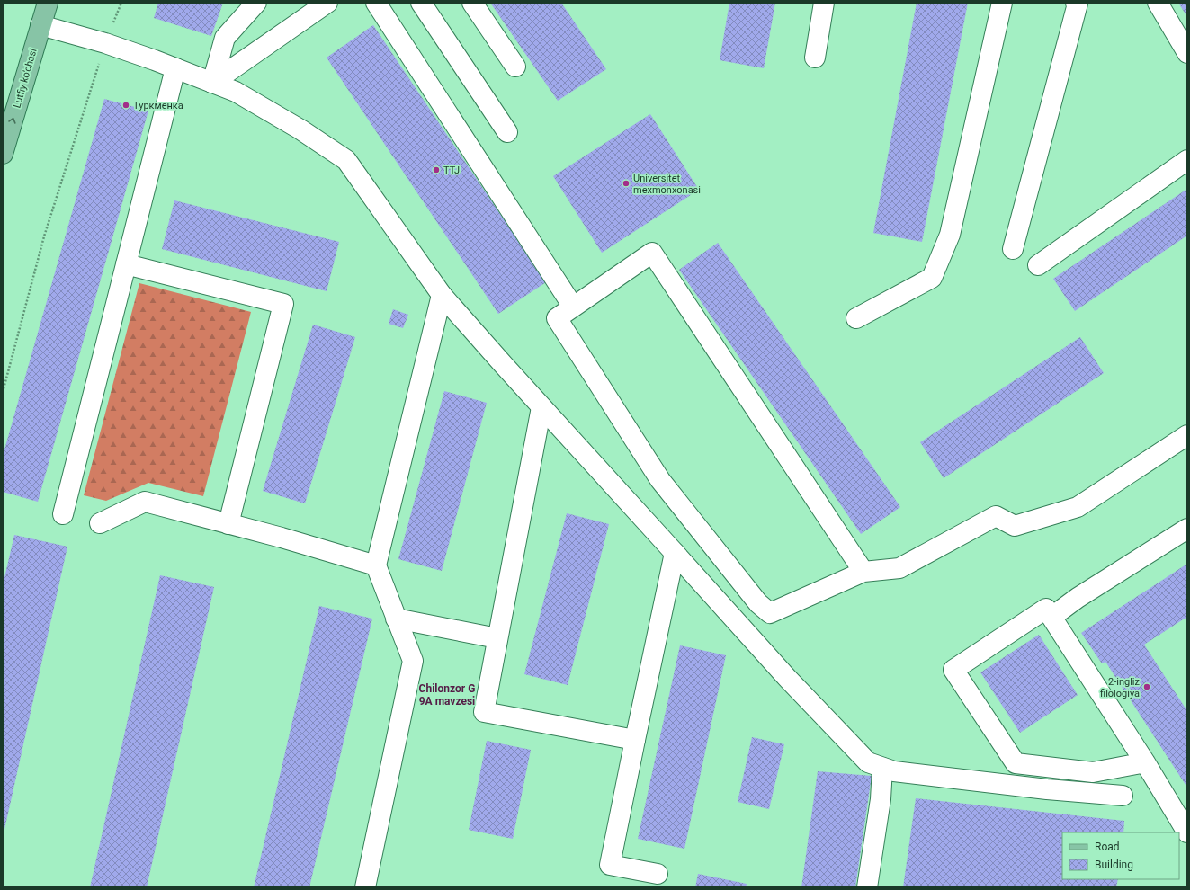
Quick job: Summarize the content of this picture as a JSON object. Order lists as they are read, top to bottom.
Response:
{
  "streets": {
    "main road": ["Lutfiy ko'chasi"]
  },
  "one_way": ["Lutfiy ko'chasi"],
  "districts": ["Chilonzor G 9A mavzesi"],
  "places": [
    "Туркменка",
    "TTJ",
    "Universitet mexmonxonasi",
    "2-ingliz filologiya"
  ],
  "legend": ["Road", "Building"]
}
